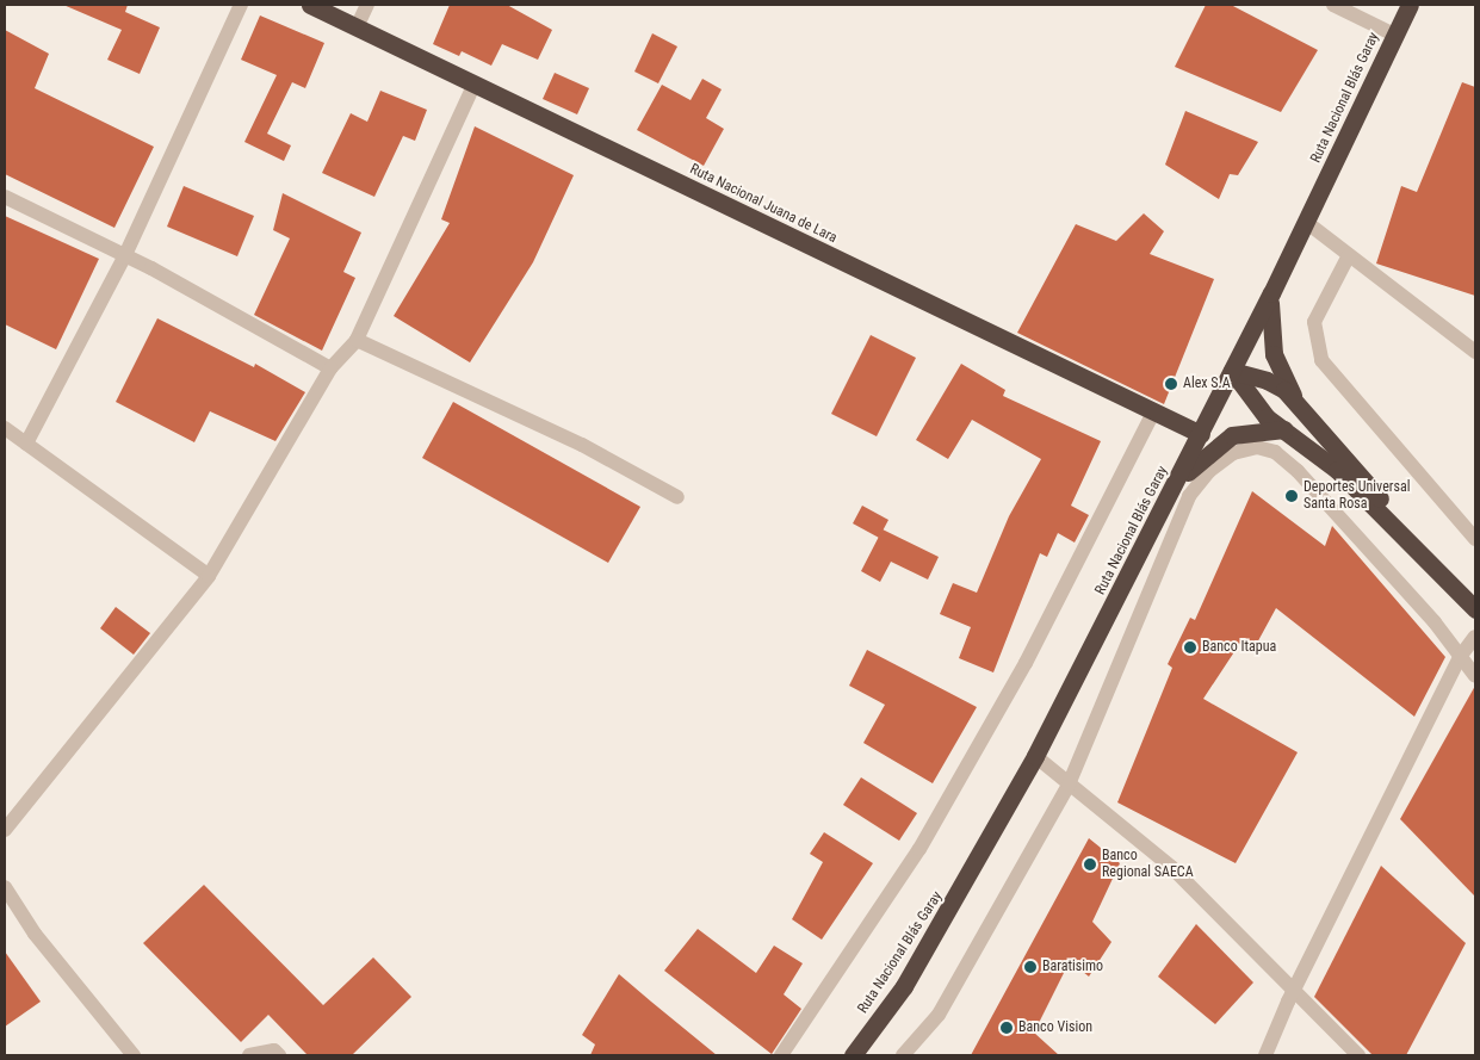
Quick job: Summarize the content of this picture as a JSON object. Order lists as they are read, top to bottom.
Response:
{
  "streets": {
    "highway": ["Ruta Nacional Blás Garay", "Ruta Nacional Juana de Lara"]
  },
  "crossings": [
    ["Ruta Nacional Blás Garay", "Ruta Nacional Juana de Lara"]
  ],
  "places": [
    "Alex S.A",
    "Deportes Universal Santa Rosa",
    "Banco Itapua",
    "Banco Regional SAECA",
    "Baratisimo",
    "Banco Vision"
  ]
}
